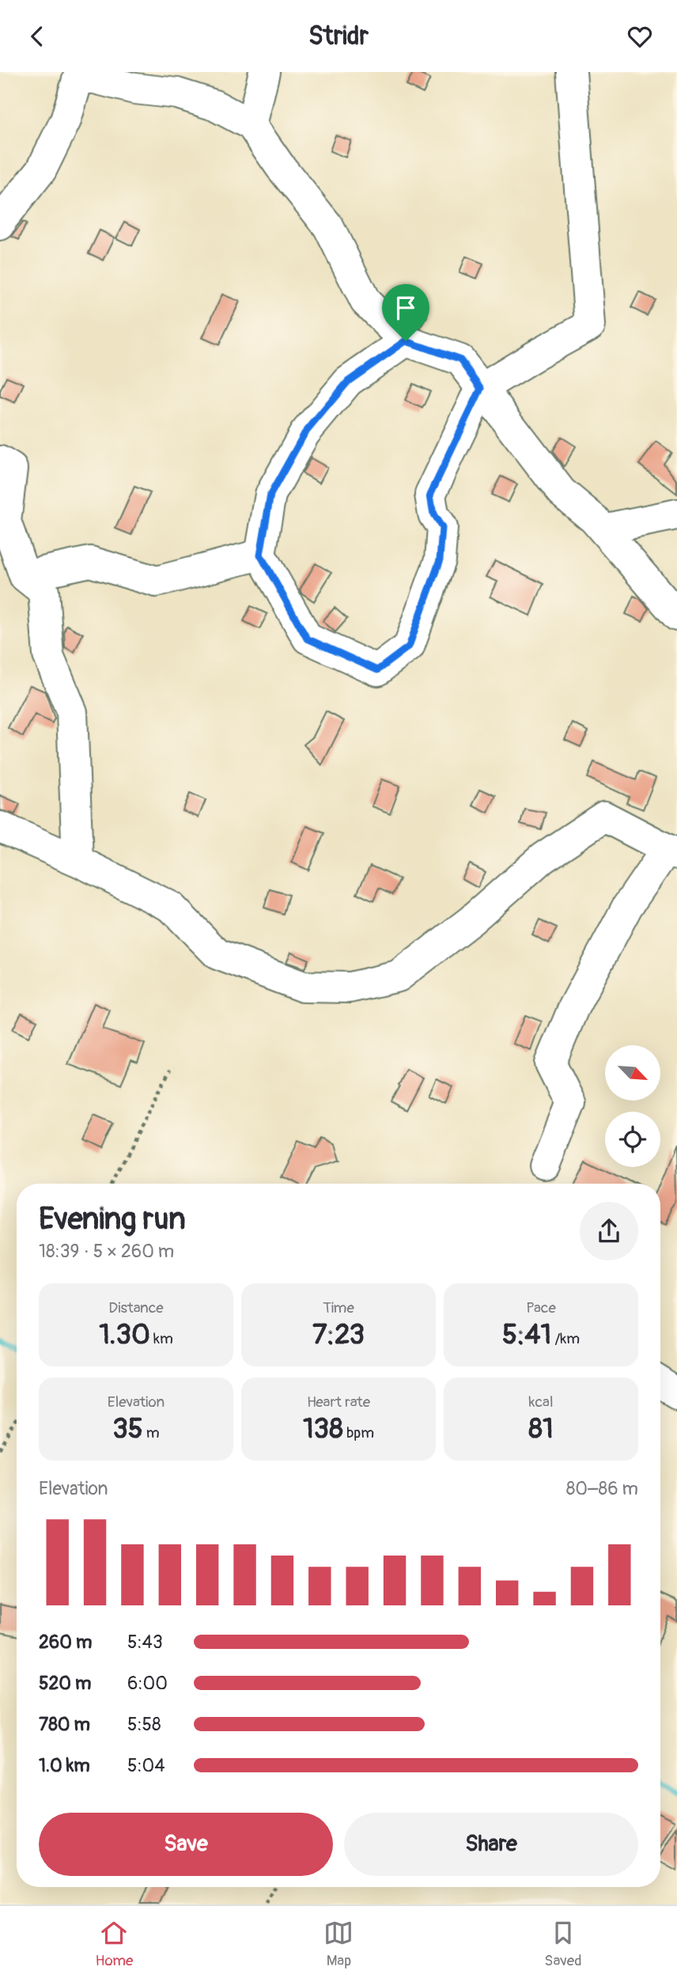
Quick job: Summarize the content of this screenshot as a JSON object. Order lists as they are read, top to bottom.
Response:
{
  "north": "bottom right",
  "page": {
    "header": "Stridr",
    "heading": ["Evening run", "18:39 · 5 × 260 m"],
    "stats": [
      ["Distance", "1.30 km"],
      ["Time", "7:23"],
      ["Pace", "5:41 /km"],
      ["Elevation", "35 m"],
      ["Heart rate", "138 bpm"],
      ["kcal", "81"]
    ],
    "chart": ["Elevation", "80–86 m"],
    "list": [
      {
        "name": "260 m",
        "note": "5:43"
      },
      {
        "name": "520 m",
        "note": "6:00"
      },
      {
        "name": "780 m",
        "note": "5:58"
      },
      {
        "name": "1.0 km",
        "note": "5:04"
      }
    ],
    "buttons": ["Save", "Share"],
    "tabs": ["Home", "Map", "Saved"]
  }
}
